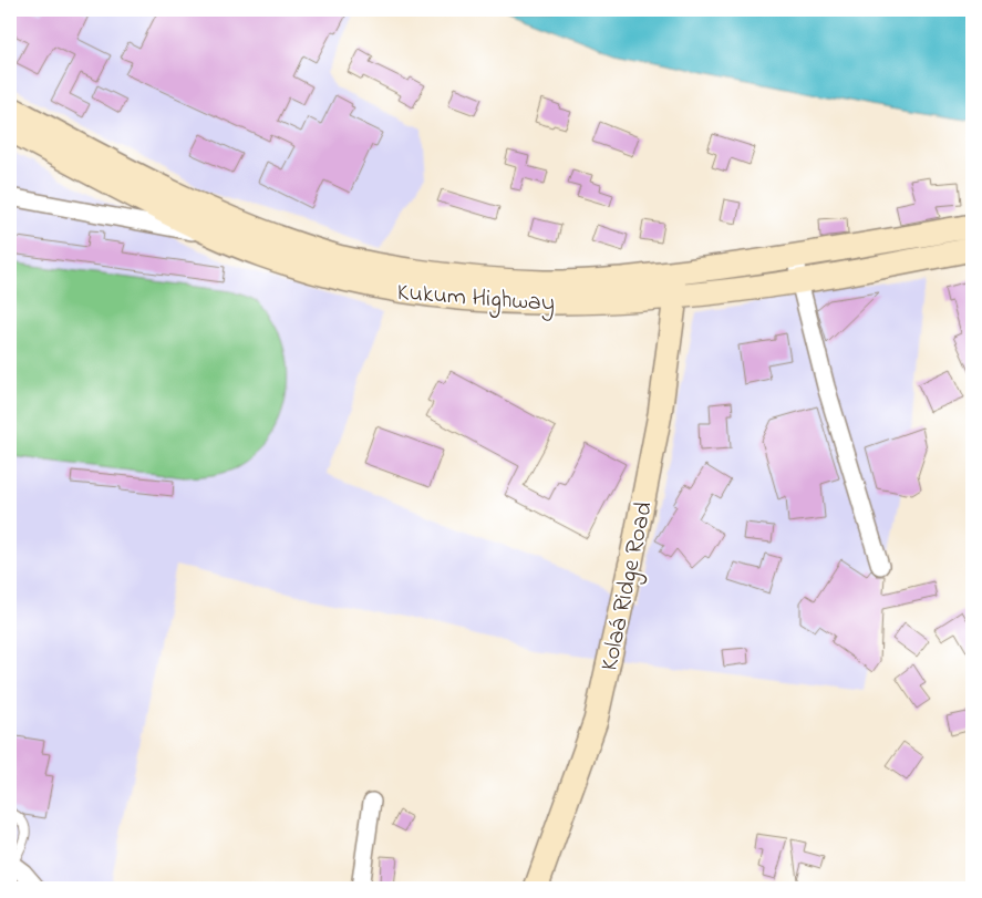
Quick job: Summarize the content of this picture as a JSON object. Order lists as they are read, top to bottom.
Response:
{
  "streets": {
    "main road": ["Kukum Highway", "Kolaá Ridge Road"]
  },
  "crossings": [
    ["Kukum Highway", "Kolaá Ridge Road"]
  ]
}
